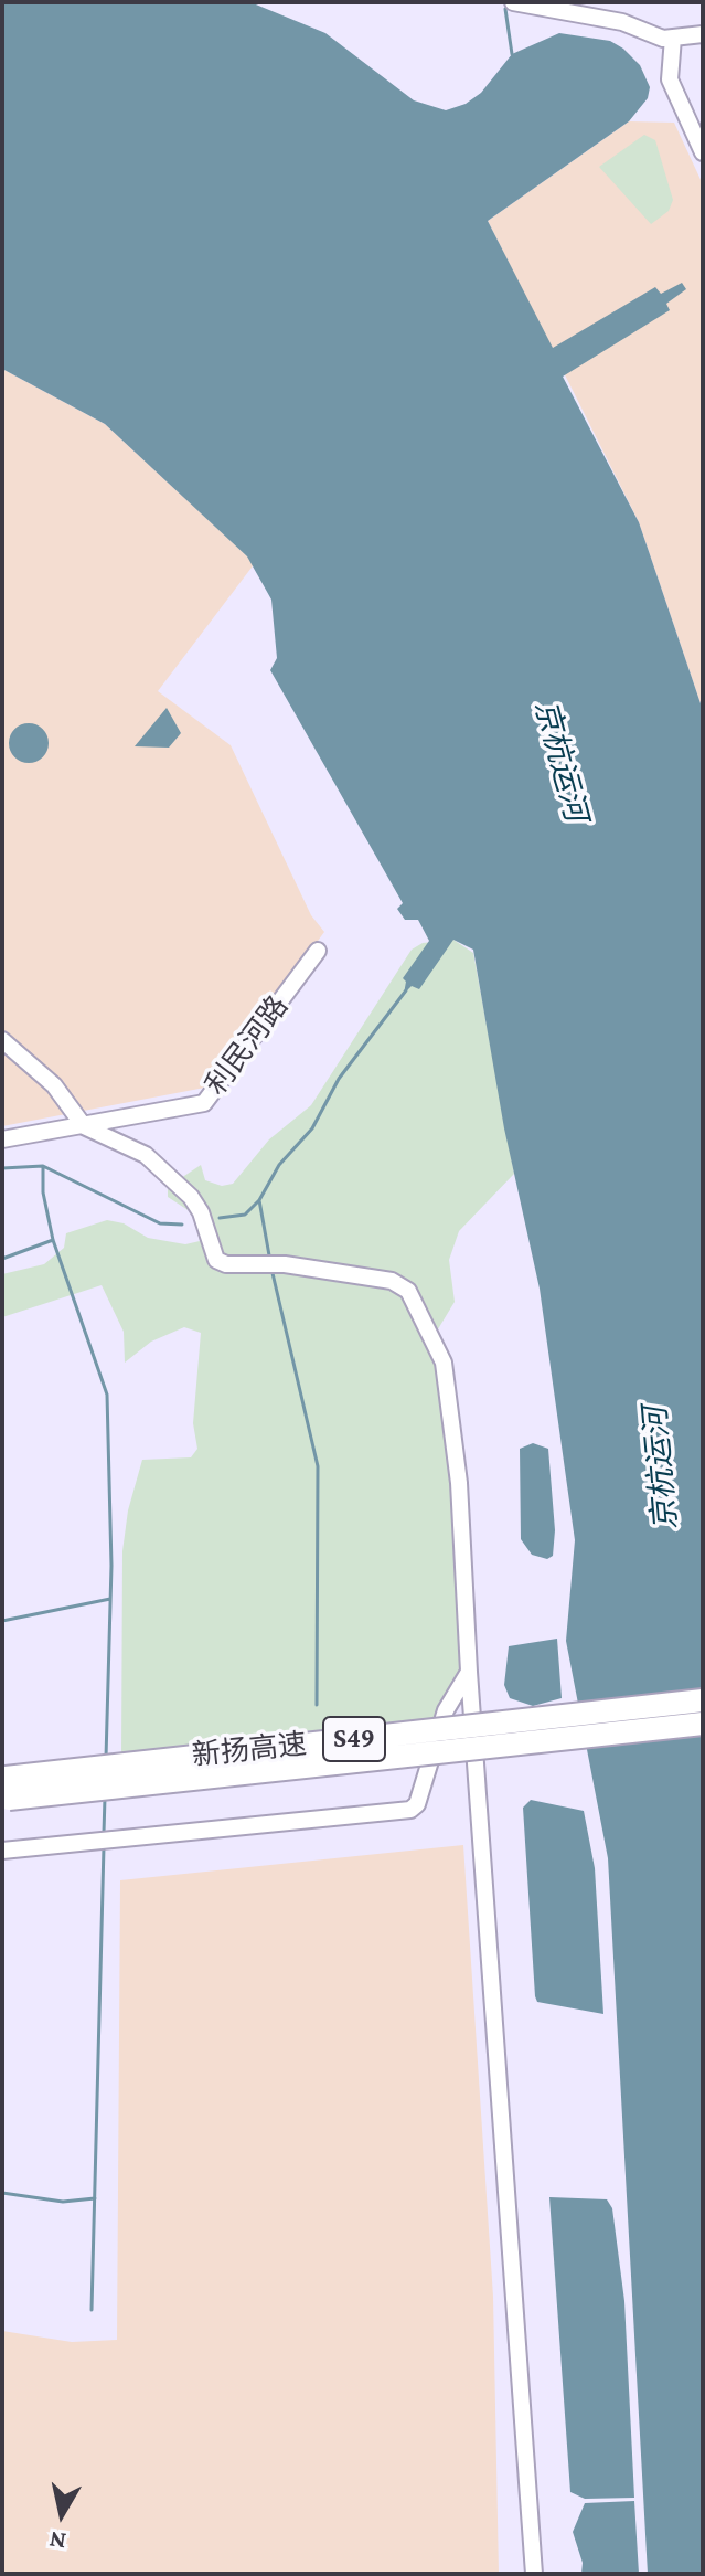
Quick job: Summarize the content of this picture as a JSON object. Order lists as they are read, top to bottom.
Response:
{
  "streets": {
    "highway": ["S49", "新扬高速"],
    "street": ["利民河路"]
  },
  "water": ["京杭运河"],
  "north": "bottom"
}
